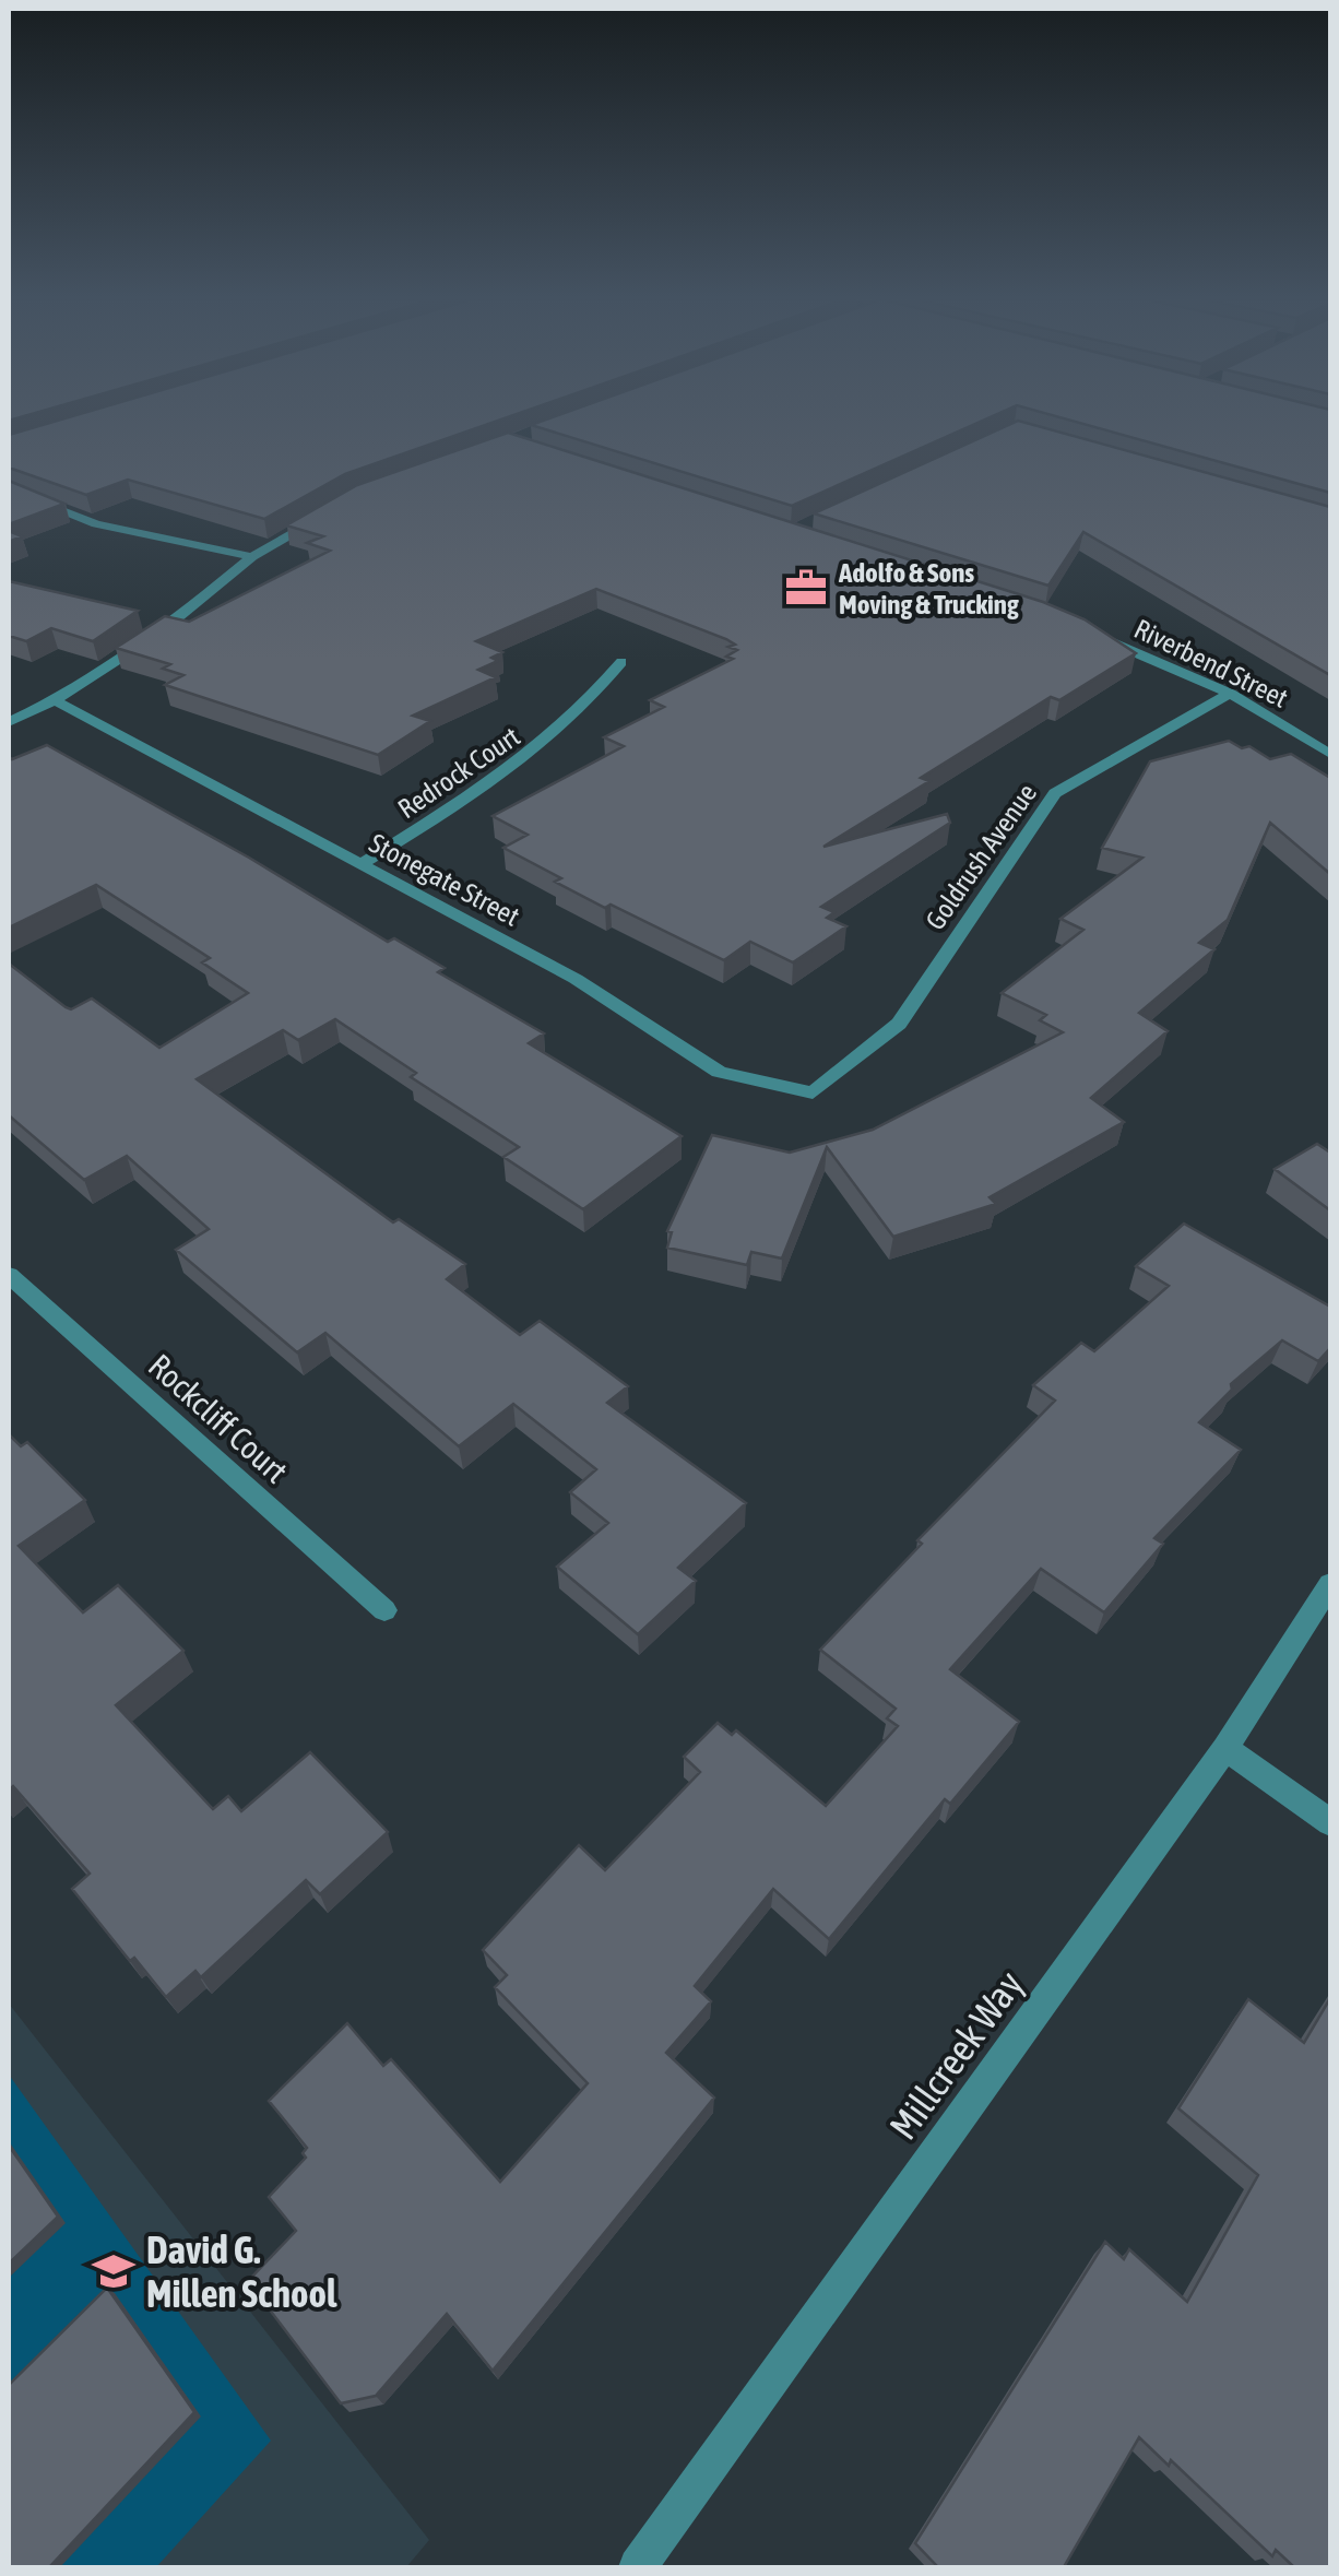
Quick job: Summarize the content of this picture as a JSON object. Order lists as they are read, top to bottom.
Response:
{
  "streets": {
    "street": [
      "Riverbend Street",
      "Redrock Court",
      "Goldrush Avenue",
      "Stonegate Street",
      "Rockcliff Court",
      "Millcreek Way"
    ]
  },
  "crossings": [
    ["Riverbend Street", "Goldrush Avenue"],
    ["Redrock Court", "Stonegate Street"],
    ["Goldrush Avenue", "Stonegate Street"]
  ],
  "places": {
    "office": ["Adolfo & Sons Moving & Trucking"],
    "school or university": ["David G. Millen School"]
  }
}
